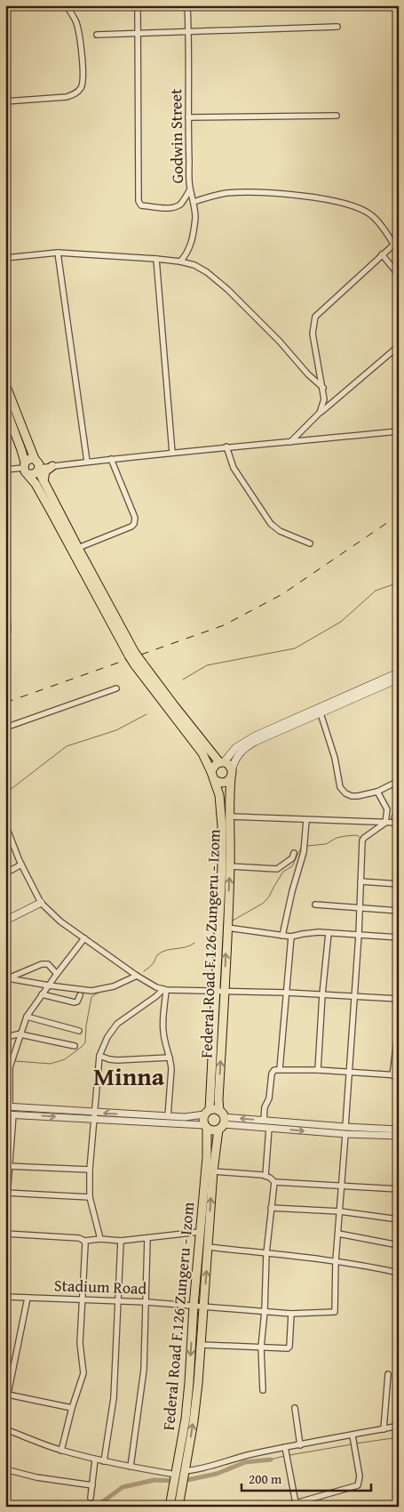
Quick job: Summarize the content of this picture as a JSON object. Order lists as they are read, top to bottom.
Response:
{
  "streets": {
    "main road": ["Federal Road F.126 Zungeru - Izom"],
    "street": ["Godwin Street", "Stadium Road"]
  },
  "crossings": [
    ["Federal Road F.126 Zungeru - Izom", "Stadium Road"]
  ],
  "districts": ["Minna"],
  "scale_bar": "200 m"
}
